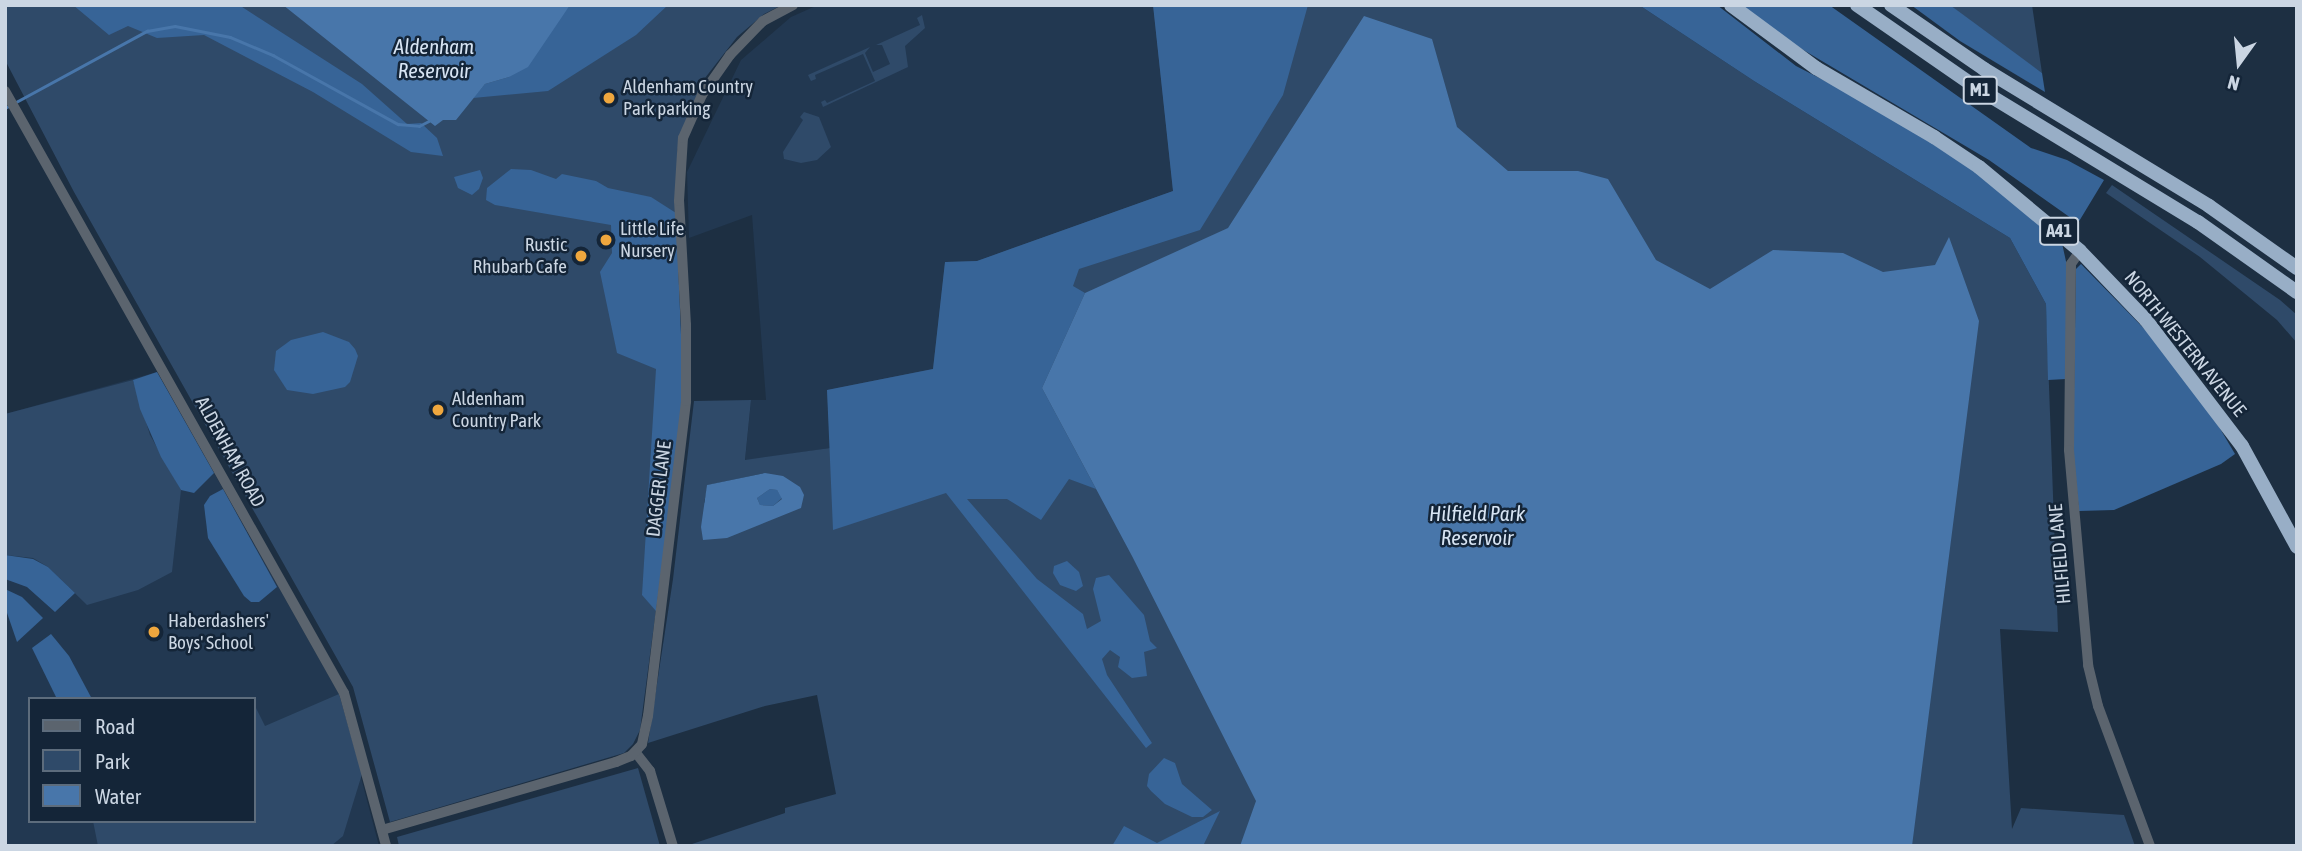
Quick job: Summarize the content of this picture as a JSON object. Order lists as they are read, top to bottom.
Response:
{
  "streets": {
    "highway": ["M1", "A41", "NORTH WESTERN AVENUE"],
    "street": ["ALDENHAM ROAD", "DAGGER LANE", "HILFIELD LANE"]
  },
  "crossings": [
    ["NORTH WESTERN AVENUE", "HILFIELD LANE"]
  ],
  "water": ["Aldenham Reservoir", "Hilfield Park Reservoir"],
  "places": [
    "Aldenham Country Park parking",
    "Little Life Nursery",
    "Rustic Rhubarb Cafe",
    "Aldenham Country Park",
    "Haberdashers' Boys' School"
  ],
  "legend": ["Road", "Park", "Water"],
  "north": "bottom"
}
